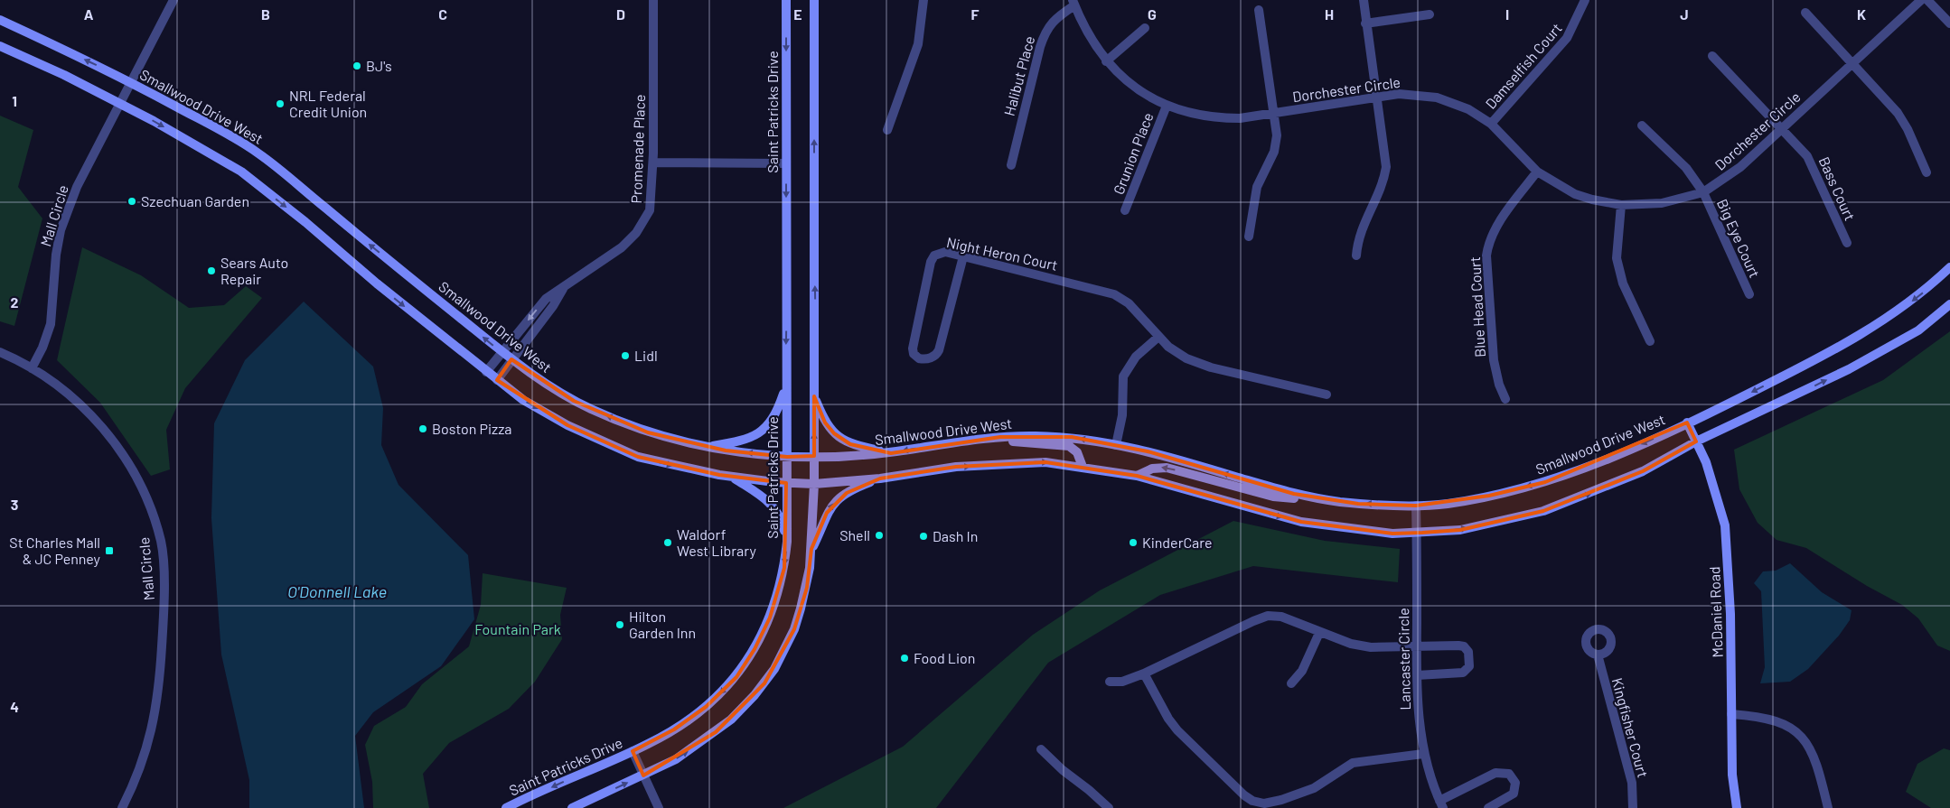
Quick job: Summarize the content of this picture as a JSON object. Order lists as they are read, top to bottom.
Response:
{
  "streets": {
    "main road": ["Smallwood Drive West", "Saint Patricks Drive", "McDaniel Road"],
    "street": [
      "Damselfish Court",
      "Halibut Place",
      "Dorchester Circle",
      "Promenade Place",
      "Grunion Place",
      "Bass Court",
      "Mall Circle",
      "Big Eye Court",
      "Night Heron Court",
      "Blue Head Court",
      "Lancaster Circle",
      "Kingfisher Court"
    ]
  },
  "crossings": [
    ["Damselfish Court", "Dorchester Circle"],
    ["Halibut Place", "Dorchester Circle"],
    ["Dorchester Circle", "Grunion Place"],
    ["Dorchester Circle", "Bass Court"],
    ["Dorchester Circle", "Big Eye Court"],
    ["Dorchester Circle", "Blue Head Court"],
    ["Smallwood Drive West", "Saint Patricks Drive"],
    ["Smallwood Drive West", "Promenade Place"],
    ["Smallwood Drive West", "Mall Circle"],
    ["Smallwood Drive West", "McDaniel Road"],
    ["Smallwood Drive West", "Lancaster Circle"]
  ],
  "water": ["O'Donnell Lake"],
  "parks": ["Fountain Park"],
  "places": {
    "other": [
      "BJ's",
      "NRL Federal Credit Union",
      "Szechuan Garden",
      "Sears Auto Repair",
      "Lidl",
      "Boston Pizza",
      "Shell",
      "Dash In",
      "Waldorf West Library",
      "KinderCare",
      "Hilton Garden Inn",
      "Food Lion"
    ],
    "transit": ["St Charles Mall & JC Penney"]
  },
  "grid": {
    "columns": [
      "A",
      "B",
      "C",
      "D",
      "E",
      "F",
      "G",
      "H",
      "I",
      "J",
      "K"
    ],
    "rows": [
      "1",
      "2",
      "3",
      "4"
    ]
  }
}
